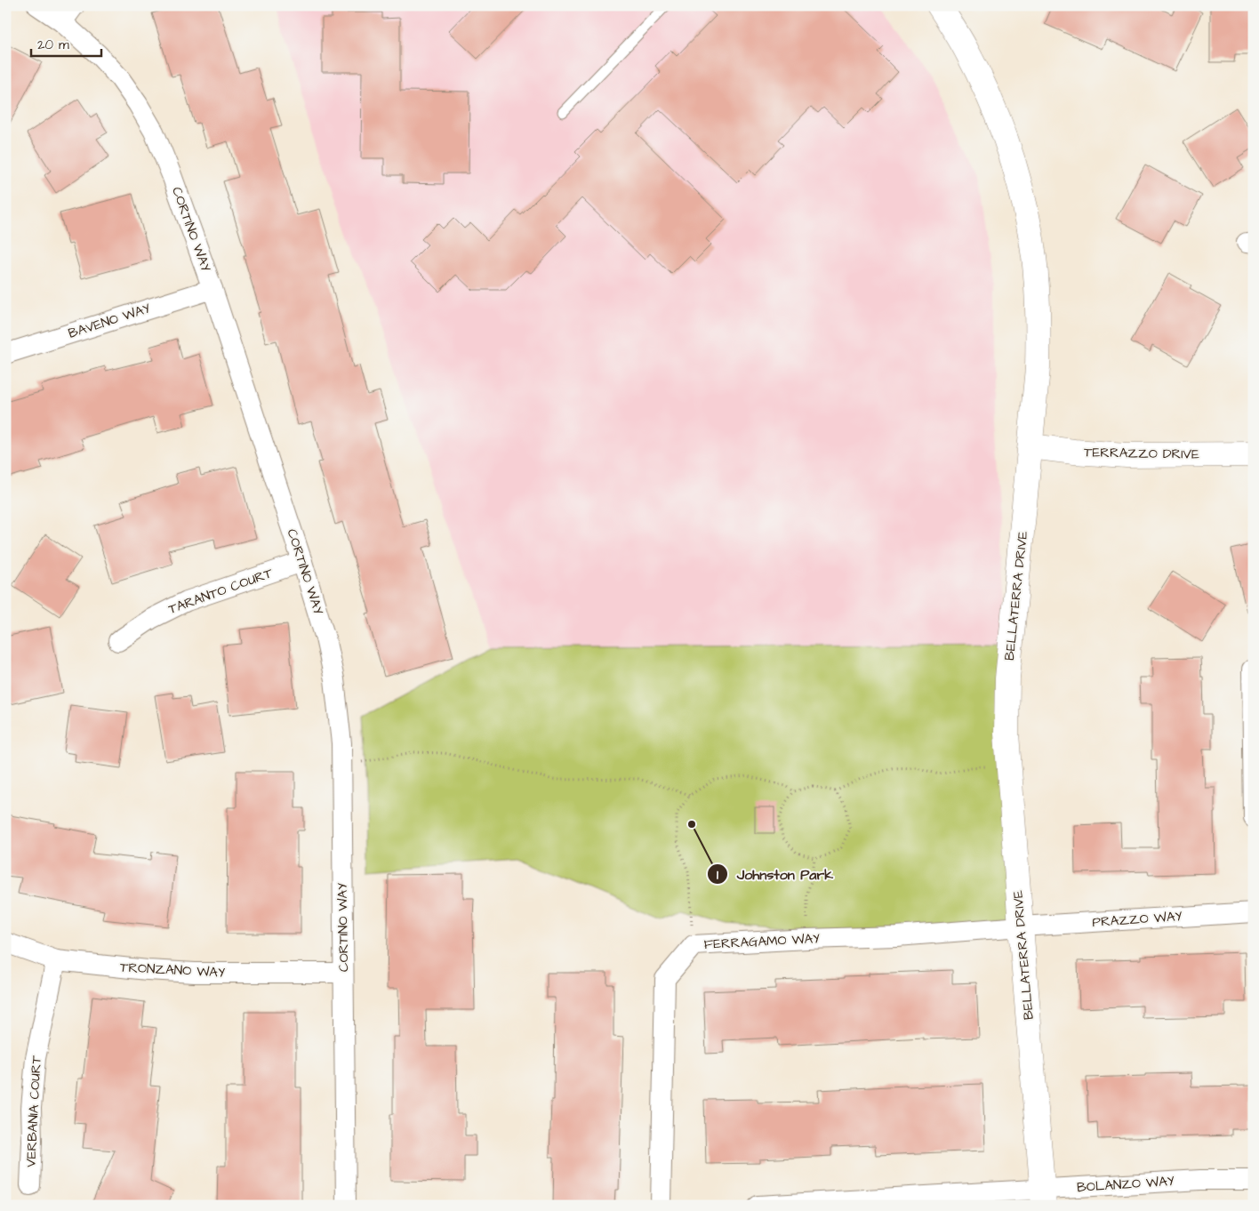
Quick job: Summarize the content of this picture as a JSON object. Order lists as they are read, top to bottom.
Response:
{
  "streets": {
    "street": [
      "CORTINO WAY",
      "BAVENO WAY",
      "TERRAZZO DRIVE",
      "TARANTO COURT",
      "BELLATERRA DRIVE",
      "PRAZZO WAY",
      "FERRAGAMO WAY",
      "TRONZANO WAY",
      "VERBANIA COURT",
      "BOLANZO WAY"
    ]
  },
  "crossings": [
    ["CORTINO WAY", "BAVENO WAY"],
    ["CORTINO WAY", "TARANTO COURT"],
    ["CORTINO WAY", "TRONZANO WAY"],
    ["TERRAZZO DRIVE", "BELLATERRA DRIVE"],
    ["BELLATERRA DRIVE", "PRAZZO WAY"],
    ["BELLATERRA DRIVE", "FERRAGAMO WAY"],
    ["BELLATERRA DRIVE", "BOLANZO WAY"],
    ["PRAZZO WAY", "FERRAGAMO WAY"],
    ["TRONZANO WAY", "VERBANIA COURT"]
  ],
  "places": ["Johnston Park"],
  "scale_bar": "20 m"
}
